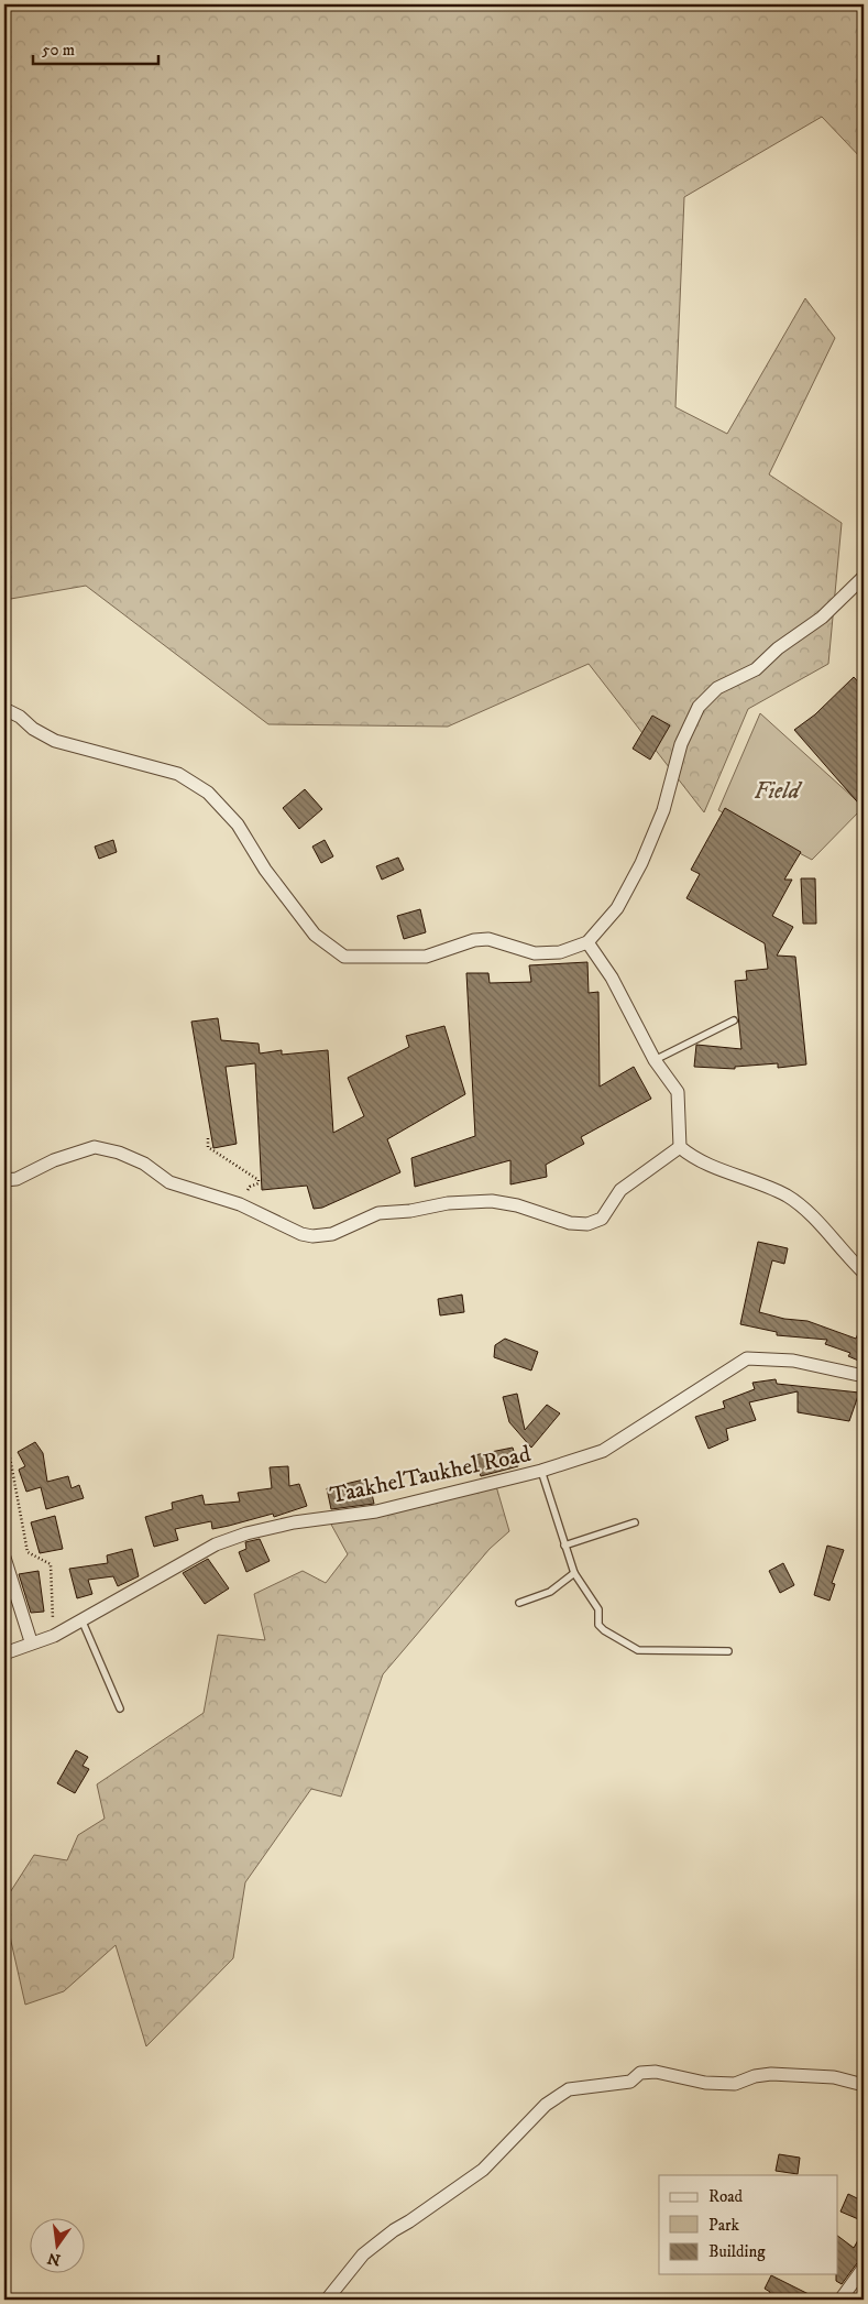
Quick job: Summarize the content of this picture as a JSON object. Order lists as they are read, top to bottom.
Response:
{
  "streets": {
    "street": ["TaakhelTaukhel Road"]
  },
  "parks": ["Field"],
  "legend": ["Road", "Park", "Building"],
  "scale_bar": "50 m",
  "north": "bottom"
}
